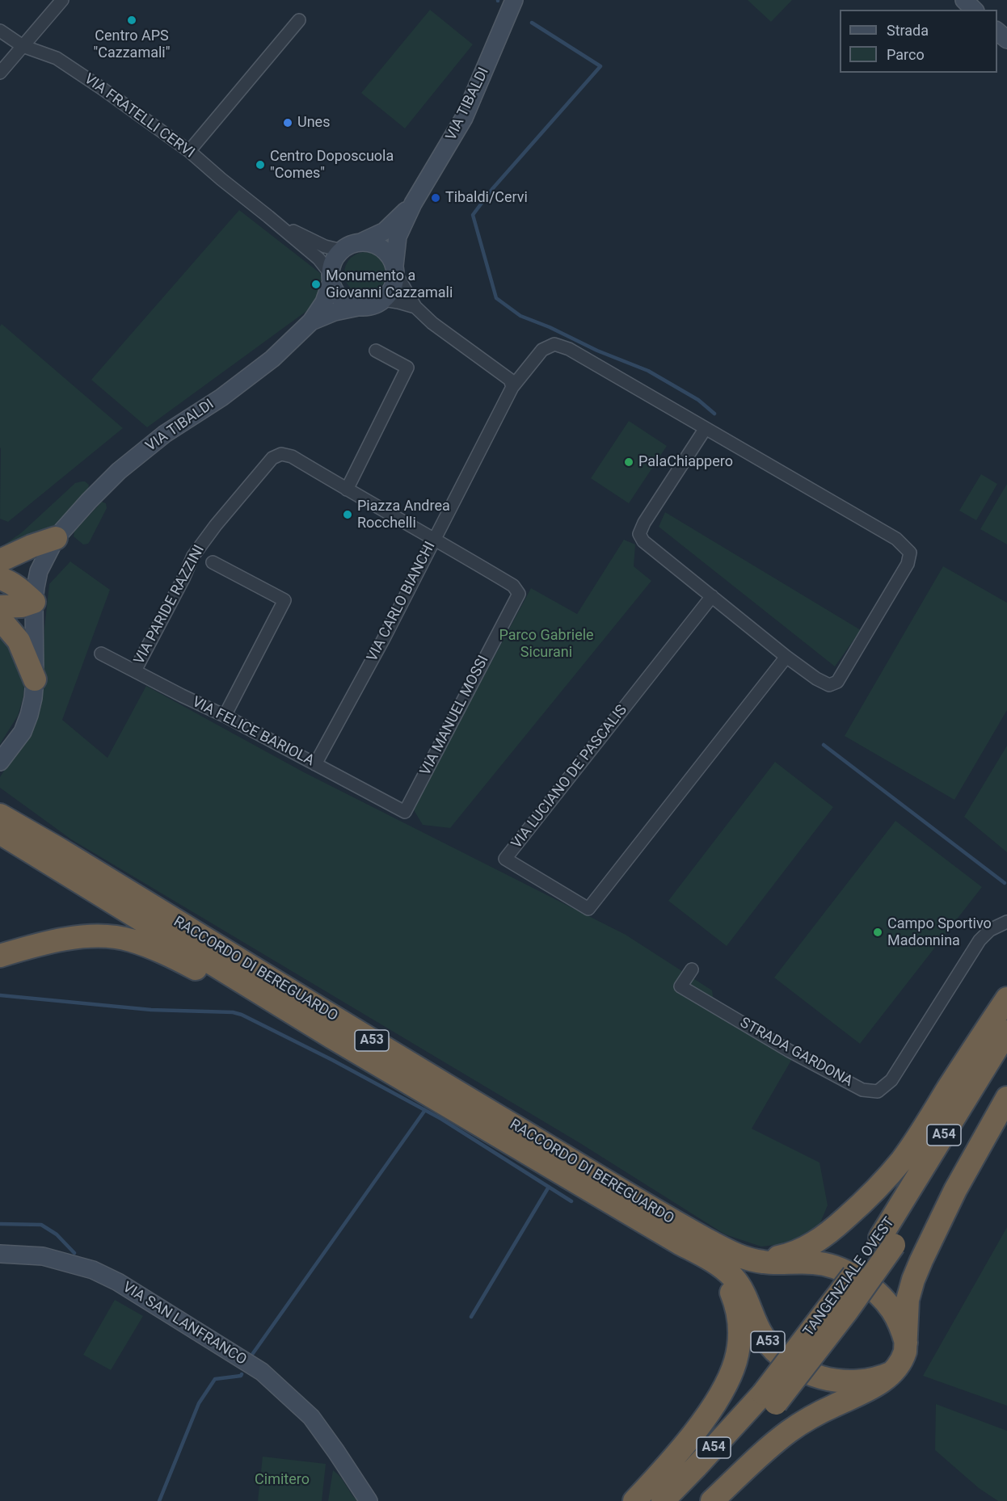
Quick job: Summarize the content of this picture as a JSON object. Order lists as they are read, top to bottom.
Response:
{
  "streets": {
    "highway": [
      "RACCORDO DI BEREGUARDO",
      "A53",
      "A54",
      "TANGENZIALE OVEST"
    ],
    "street": [
      "VIA TIBALDI",
      "VIA FRATELLI CERVI",
      "VIA CARLO BIANCHI",
      "VIA PARIDE RAZZINI",
      "VIA MANUEL MOSSI",
      "VIA FELICE BARIOLA",
      "VIA LUCIANO DE PASCALIS",
      "STRADA GARDONA",
      "VIA SAN LANFRANCO"
    ]
  },
  "crossings": [
    ["VIA TIBALDI", "VIA FRATELLI CERVI"],
    ["VIA CARLO BIANCHI", "VIA MANUEL MOSSI"],
    ["VIA CARLO BIANCHI", "VIA FELICE BARIOLA"],
    ["VIA PARIDE RAZZINI", "VIA FELICE BARIOLA"],
    ["VIA MANUEL MOSSI", "VIA FELICE BARIOLA"],
    ["RACCORDO DI BEREGUARDO", "A53"]
  ],
  "parks": ["Parco Gabriele Sicurani", "Cimitero"],
  "places": [
    "Centro APS \"Cazzamali\"",
    "Unes",
    "Centro Doposcuola \"Comes\"",
    "Tibaldi/Cervi",
    "Monumento a Giovanni Cazzamali",
    "PalaChiappero",
    "Piazza Andrea Rocchelli",
    "Campo Sportivo Madonnina"
  ],
  "legend": ["Strada", "Parco"]
}
